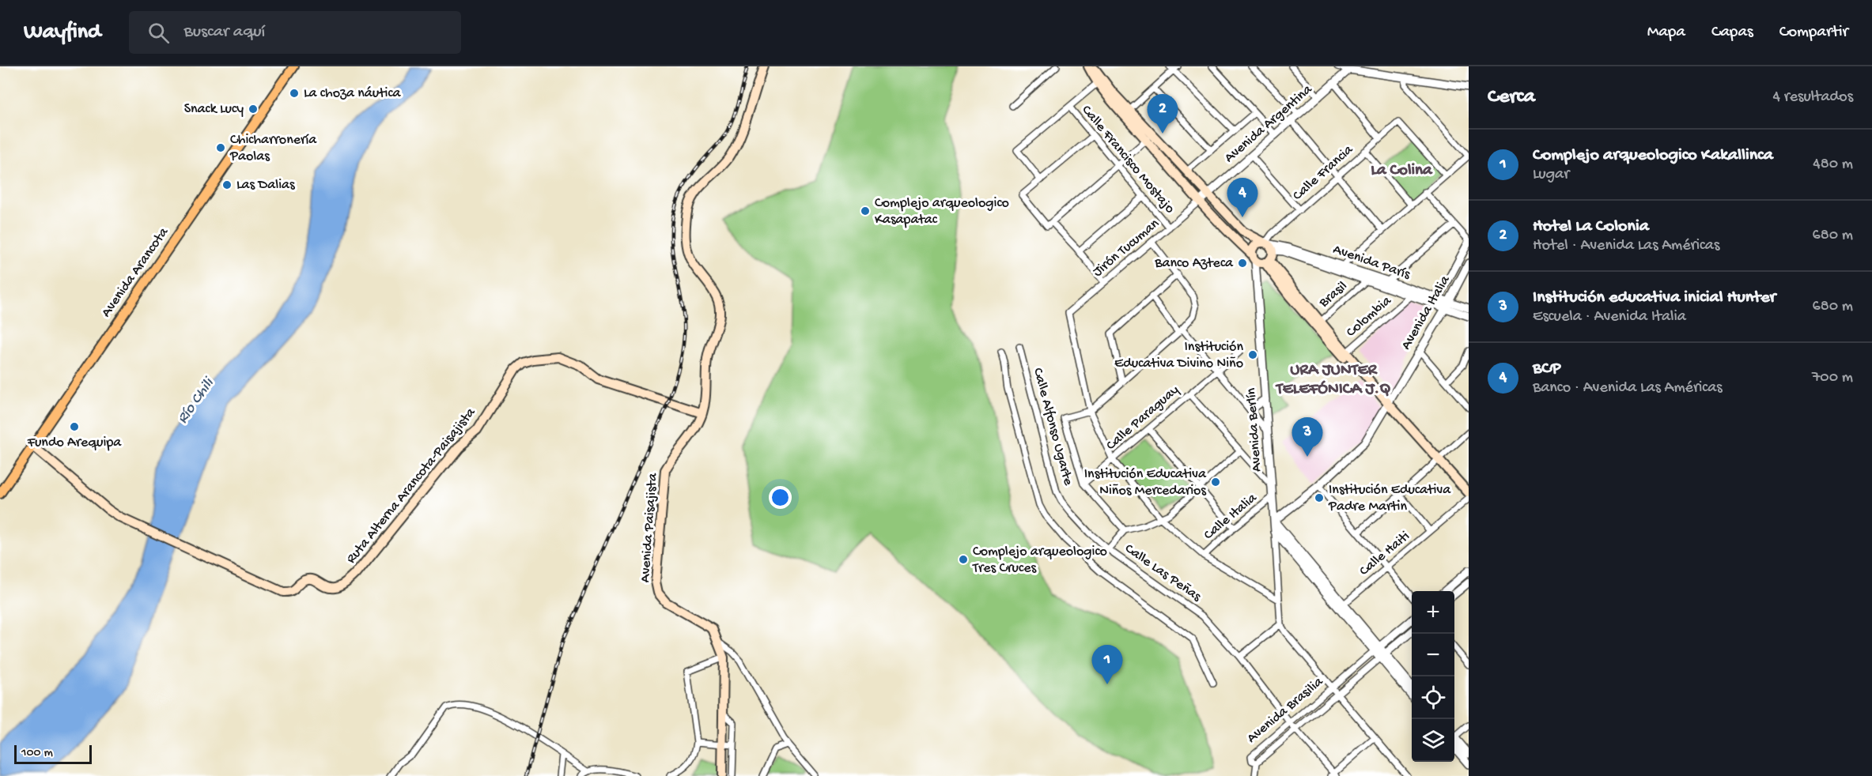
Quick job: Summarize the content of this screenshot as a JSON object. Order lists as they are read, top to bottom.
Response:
{
  "streets": {
    "main road": ["Avenida Arancota", "Ruta Alterna Arancota-Paisajista", "Avenida Paisajista"],
    "street": [
      "Avenida Argentina",
      "Calle Francisco Mostajo",
      "Calle Francia",
      "Jirón Tucuman",
      "Avenida París",
      "Brasil",
      "Avenida Italia",
      "Colombia",
      "Calle Paraguay",
      "Calle Alfonso Ugarte",
      "Avenida Berlín",
      "Calle Italia",
      "Calle Haiti",
      "Calle Las Peñas",
      "Avenida Brasilia"
    ]
  },
  "crossings": [
    ["Avenida Argentina", "Jirón Tucuman"],
    ["Calle Francisco Mostajo", "Jirón Tucuman"],
    ["Calle Francia", "Avenida París"],
    ["Avenida París", "Brasil"],
    ["Avenida París", "Avenida Italia"],
    ["Avenida París", "Colombia"],
    ["Avenida Arancota", "Ruta Alterna Arancota-Paisajista"],
    ["Avenida Italia", "Avenida Berlín"],
    ["Calle Alfonso Ugarte", "Calle Las Peñas"],
    ["Avenida Berlín", "Calle Italia"],
    ["Ruta Alterna Arancota-Paisajista", "Avenida Paisajista"],
    ["Calle Las Peñas", "Avenida Brasilia"]
  ],
  "districts": ["La Colina", "URA JUNTER TELEFÓNICA J.Q"],
  "water": ["Río Chili"],
  "places": [
    "La choza náutica",
    "Snack Lucy",
    "Chicharronería Paolas",
    "Las Dalias",
    "Complejo arqueologico Kasapatac",
    "Banco Azteca",
    "Institución Educativa Divino Niño",
    "Fundo Arequipa",
    "Institución Educativa Niños Mercedarios",
    "Institución Educativa Padre Martin",
    "Complejo arqueologico Tres Cruces"
  ],
  "scale_bar": "100 m",
  "page": {
    "header": "Wayfind",
    "search": "Buscar aquí",
    "nav": ["Mapa", "Capas", "Compartir"],
    "heading": ["Cerca", "4 resultados"],
    "pins": [
      "2",
      "4",
      "3",
      "1"
    ],
    "list": [
      {
        "mark": "1",
        "name": "Complejo arqueologico Kakallinca",
        "note": "Lugar",
        "value": "480 m"
      },
      {
        "mark": "2",
        "name": "Hotel La Colonia",
        "note": "Hotel · Avenida Las Américas",
        "value": "680 m"
      },
      {
        "mark": "3",
        "name": "Institución educativa inicial Hunter",
        "note": "Escuela · Avenida Italia",
        "value": "680 m"
      },
      {
        "mark": "4",
        "name": "BCP",
        "note": "Banco · Avenida Las Américas",
        "value": "700 m"
      }
    ],
    "map_buttons": ["+", "−"],
    "scale": "100 m"
  }
}
